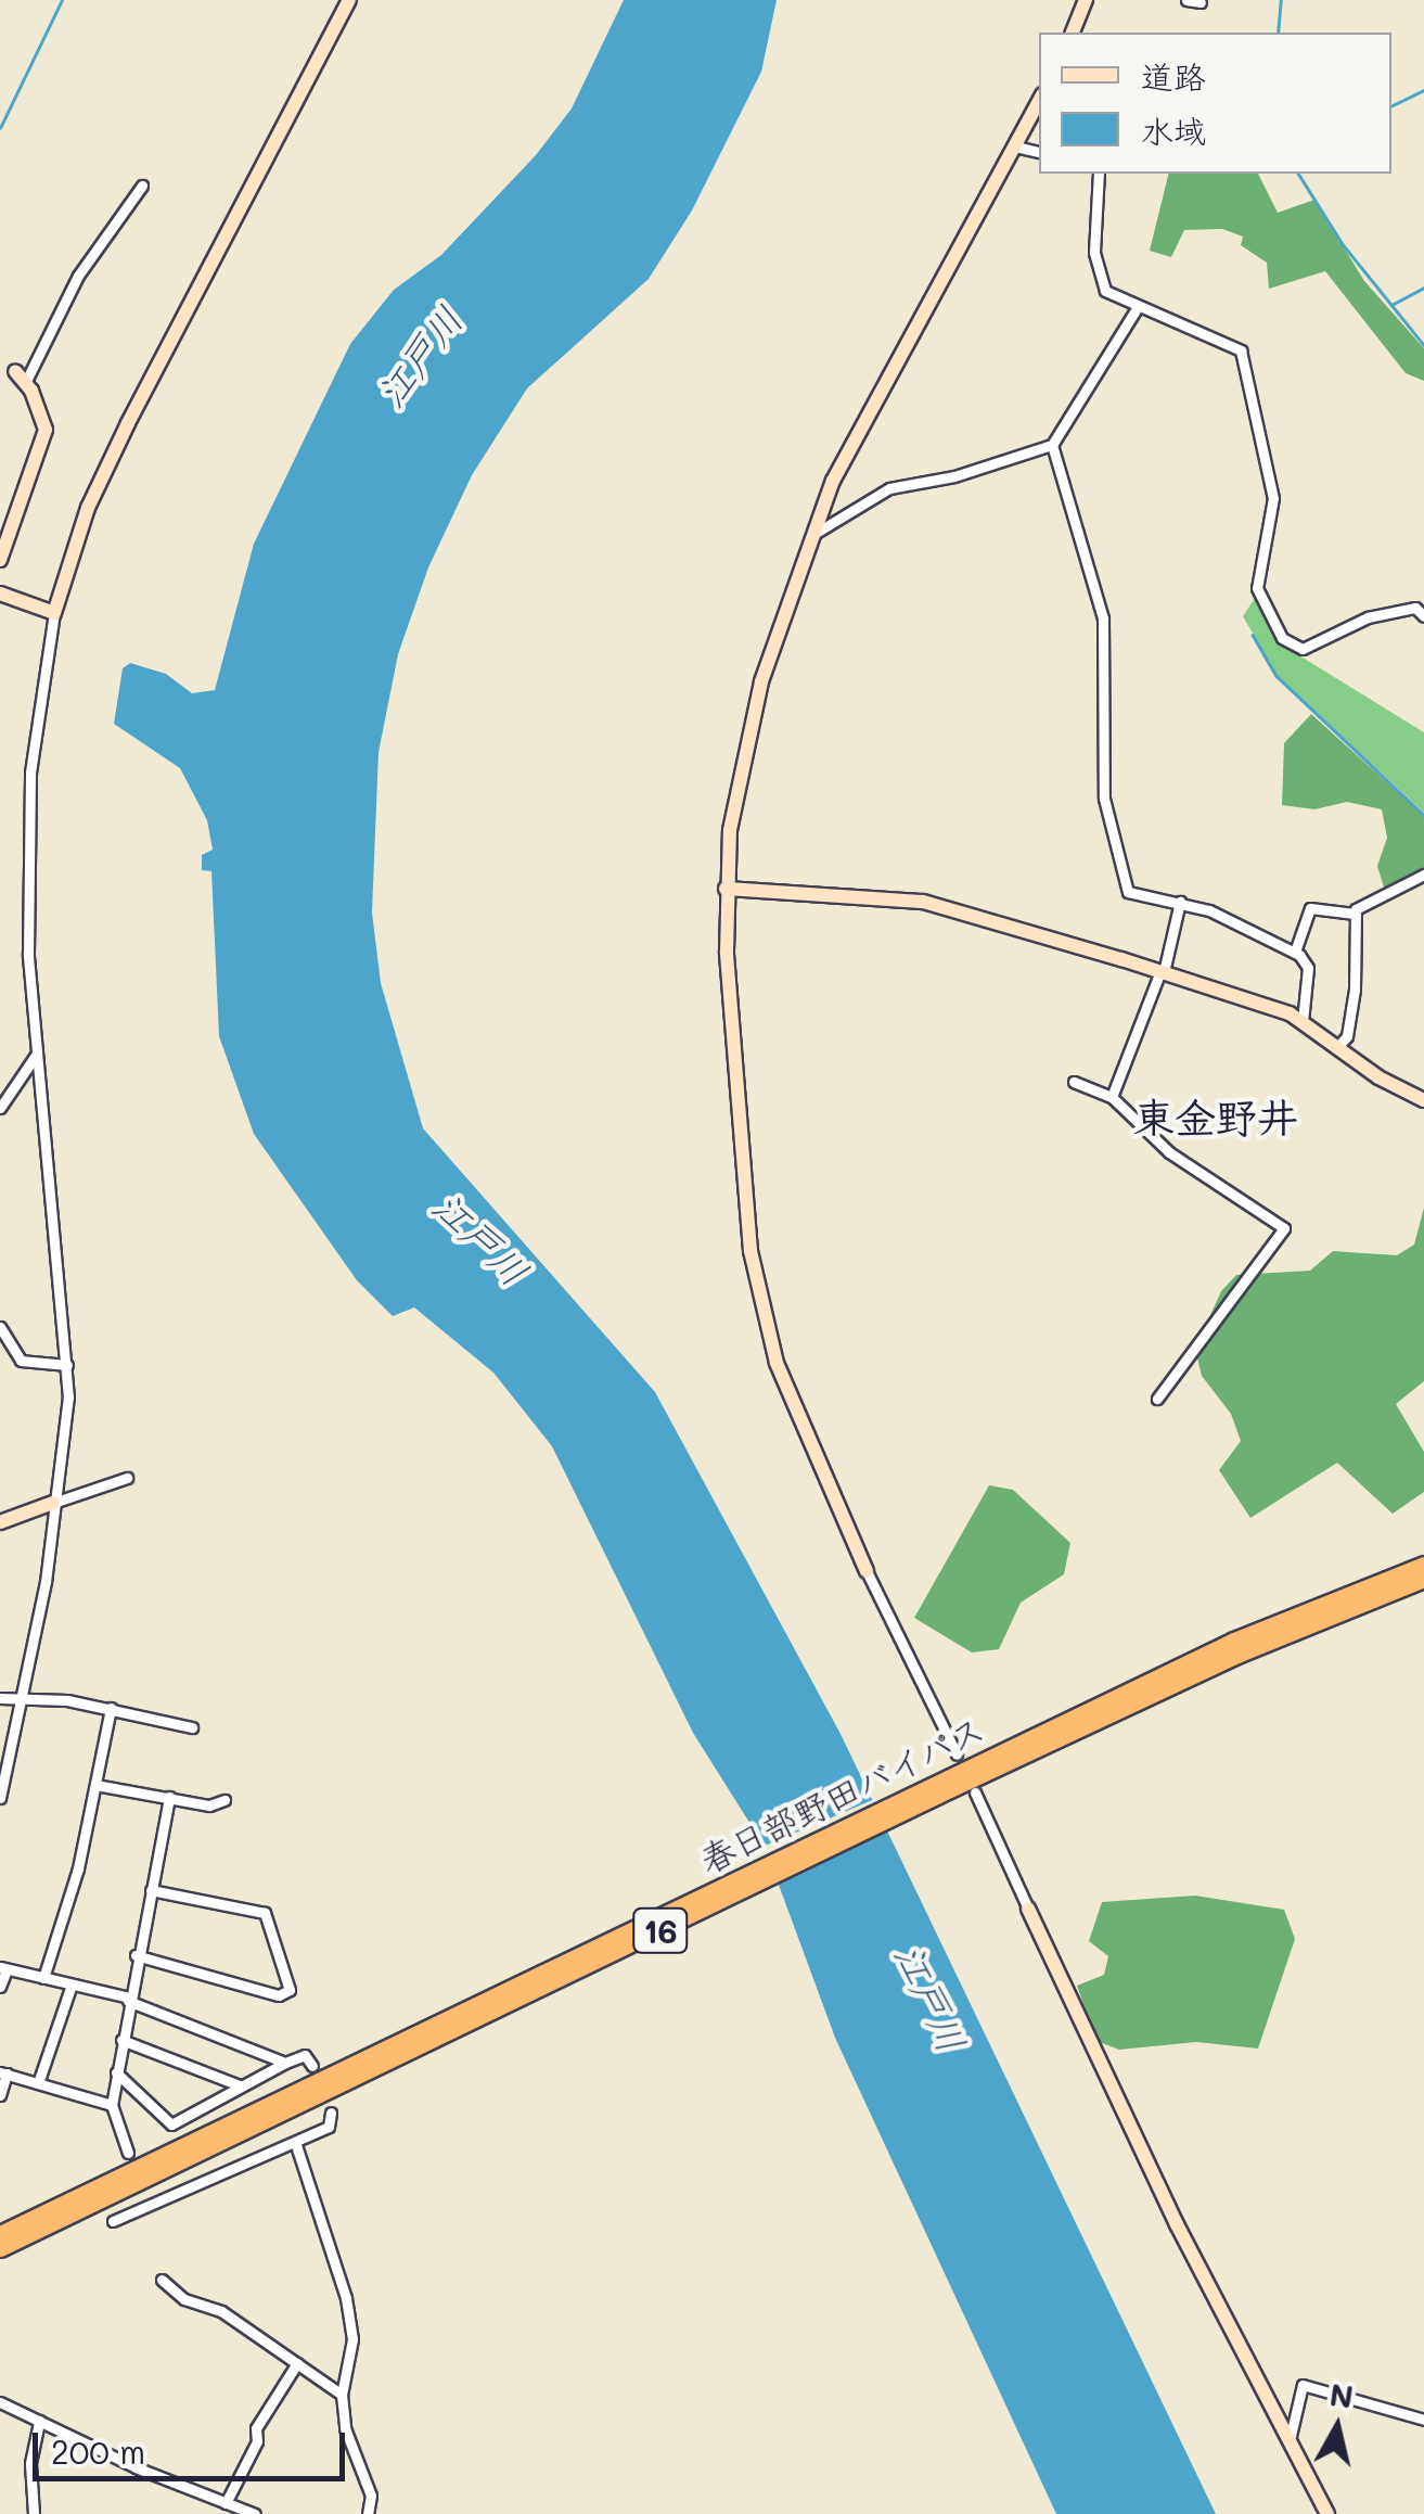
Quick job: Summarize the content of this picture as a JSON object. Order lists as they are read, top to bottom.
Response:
{
  "streets": {
    "highway": ["春日部野田バイパス", "16"]
  },
  "districts": ["東金野井"],
  "water": ["江戸川"],
  "legend": ["道路", "水域"],
  "scale_bar": "200 m",
  "north": "top"
}
